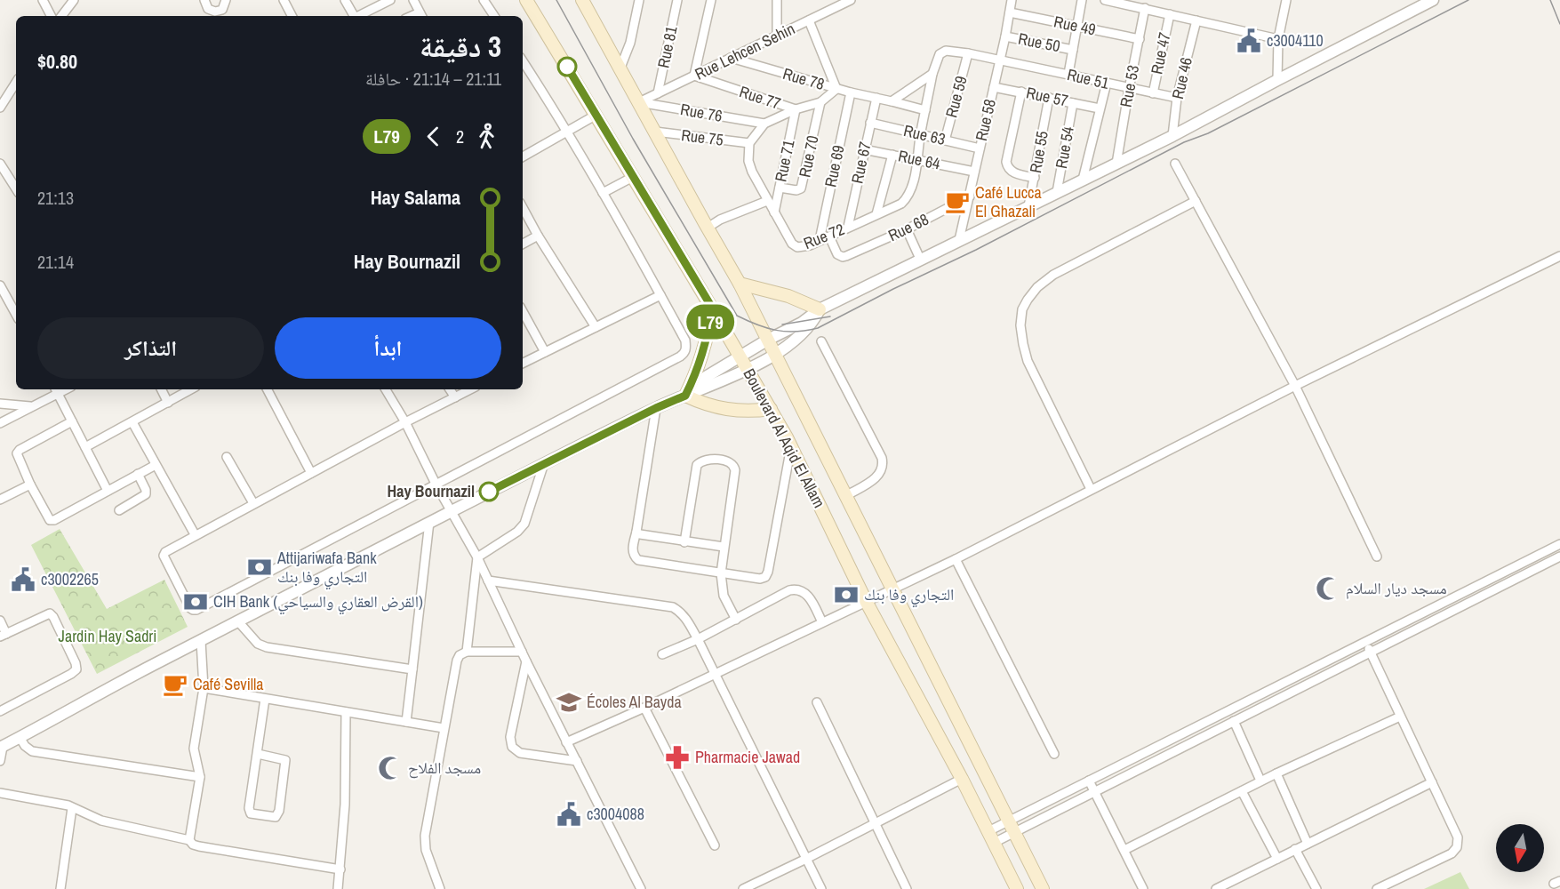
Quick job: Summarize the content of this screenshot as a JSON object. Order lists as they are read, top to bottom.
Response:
{
  "streets": {
    "main road": ["Boulevard Al Aqid El Allam"],
    "street": [
      "Rue 49",
      "Rue 50",
      "Rue 81",
      "Rue Lehcen Sehin",
      "Rue 47",
      "Rue 46",
      "Rue 78",
      "Rue 51",
      "Rue 53",
      "Rue 59",
      "Rue 57",
      "Rue 77",
      "Rue 76",
      "Rue 58",
      "Rue 63",
      "Rue 75",
      "Rue 54",
      "Rue 55",
      "Rue 70",
      "Rue 64",
      "Rue 71",
      "Rue 67",
      "Rue 69",
      "Rue 68",
      "Rue 72"
    ]
  },
  "crossings": [
    ["Rue 49", "Rue 53"],
    ["Rue 49", "Rue 58"],
    ["Rue 50", "Rue 58"],
    ["Rue 81", "Rue Lehcen Sehin"],
    ["Rue Lehcen Sehin", "Rue 78"],
    ["Rue Lehcen Sehin", "Rue 77"],
    ["Rue Lehcen Sehin", "Rue 76"],
    ["Rue Lehcen Sehin", "Boulevard Al Aqid El Allam"],
    ["Rue 47", "Rue 51"],
    ["Rue 46", "Rue 51"],
    ["Rue 78", "Rue 67"],
    ["Rue 78", "Rue 69"],
    ["Rue 51", "Rue 53"],
    ["Rue 51", "Rue 59"],
    ["Rue 51", "Rue 58"],
    ["Rue 53", "Rue 57"],
    ["Rue 59", "Rue 63"],
    ["Rue 57", "Rue 58"],
    ["Rue 57", "Rue 54"],
    ["Rue 57", "Rue 55"],
    ["Rue 77", "Rue 71"],
    ["Rue 76", "Boulevard Al Aqid El Allam"],
    ["Rue 58", "Rue 63"],
    ["Rue 58", "Rue 64"],
    ["Rue 58", "Rue 68"],
    ["Rue 63", "Rue 67"],
    ["Rue 75", "Rue 72"],
    ["Rue 75", "Boulevard Al Aqid El Allam"],
    ["Rue 70", "Rue 71"],
    ["Rue 64", "Rue 67"],
    ["Rue 64", "Rue 72"],
    ["Rue 71", "Rue 72"],
    ["Rue 67", "Rue 72"],
    ["Rue 69", "Rue 72"],
    ["Rue 68", "Rue 72"]
  ],
  "parks": ["Jardin Hay Sadri"],
  "places": {
    "public building": ["c3004110", "c3002265", "c3004088"],
    "cafe": ["Café Lucca El Ghazali", "Café Sevilla"],
    "other": ["Hay Bournazil"],
    "bank": ["Attijariwafa Bank التجاري وفا بنك", "التجاري وفا بنك", "CIH Bank (القرض العقاري والسياحي)"],
    "mosque": ["مسجد ديار السلام", "مسجد الفلاح"],
    "school or university": ["Écoles Al Bayda"],
    "pharmacy": ["Pharmacie Jawad"]
  },
  "lines": ["bus line L79"],
  "north": "bottom",
  "page": {
    "on_map": "L79",
    "heading": ["3 دقيقة", "21:11 – 21:14 · حافلة", "$0.80"],
    "legs": ["2", "L79"],
    "list": [
      {
        "name": "Hay Salama",
        "value": "21:13"
      },
      {
        "name": "Hay Bournazil",
        "value": "21:14"
      }
    ],
    "buttons": ["ابدأ", "التذاكر"]
  }
}
